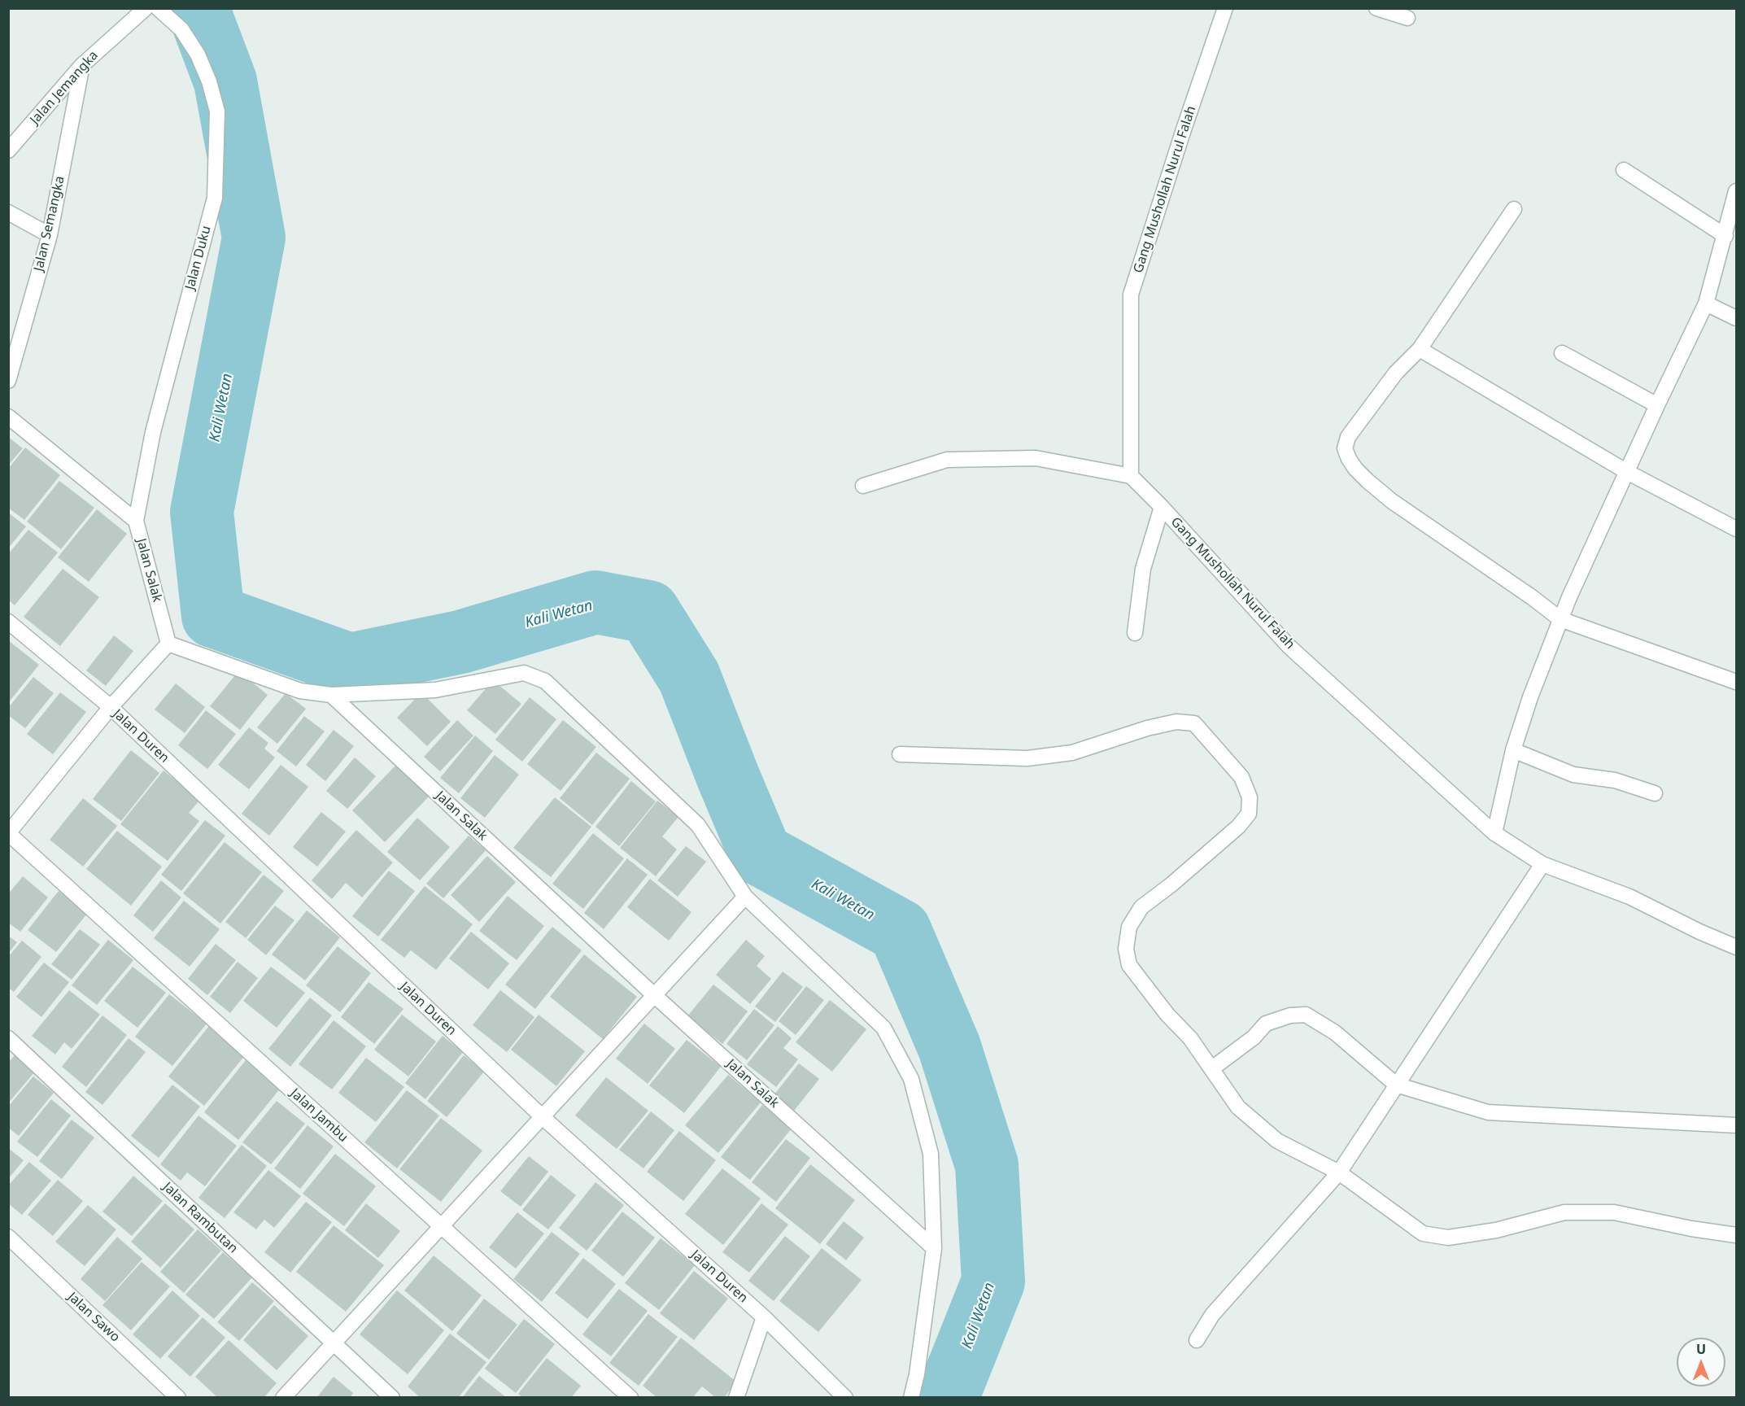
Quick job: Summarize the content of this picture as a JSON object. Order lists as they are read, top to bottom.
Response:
{
  "streets": {
    "street": [
      "Jalan Jemangka",
      "Gang Mushollah Nurul Falah",
      "Jalan Semangka",
      "Jalan Duku",
      "Jalan Salak",
      "Jalan Duren",
      "Jalan Jambu",
      "Jalan Rambutan",
      "Jalan Sawo"
    ]
  },
  "crossings": [
    ["Jalan Jemangka", "Jalan Semangka"],
    ["Jalan Duku", "Jalan Salak"]
  ],
  "water": ["Kali Wetan"],
  "north": "top"
}
